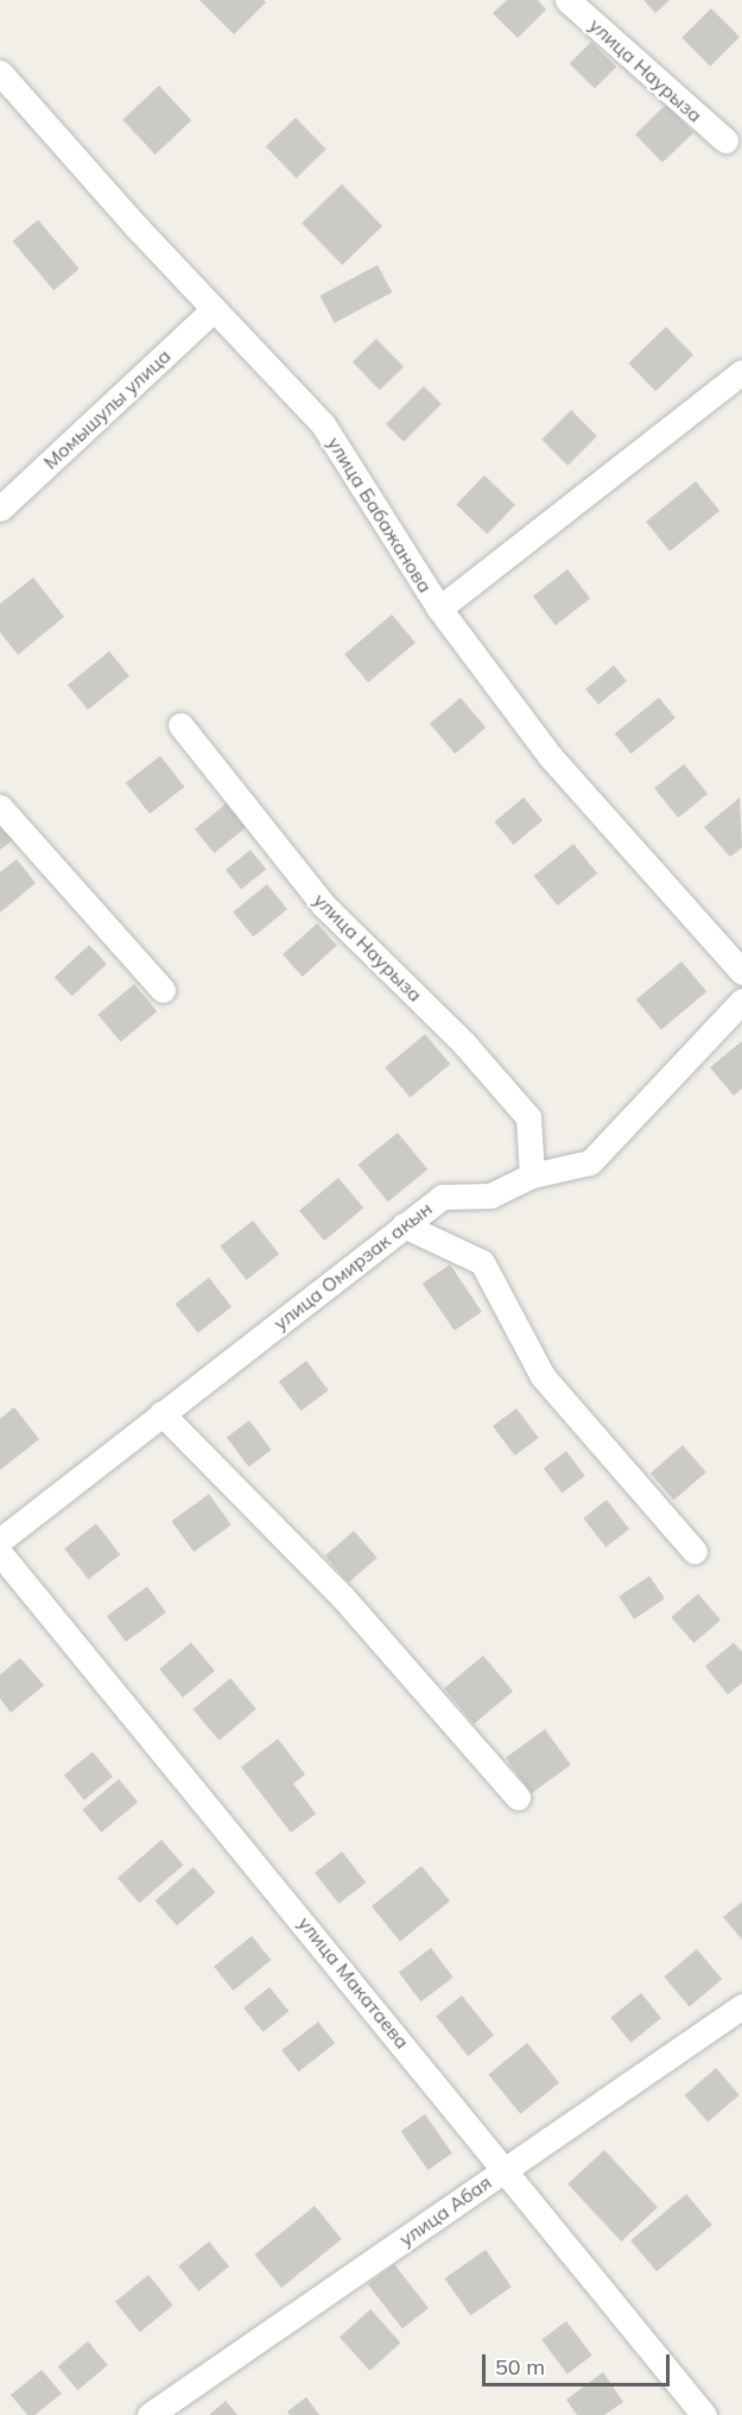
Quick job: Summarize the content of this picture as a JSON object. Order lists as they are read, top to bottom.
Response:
{
  "streets": {
    "street": [
      "улица Наурыза",
      "Момышулы улица",
      "улица Бабажанова",
      "улица Омирзак акын",
      "улица Макатаева",
      "улица Абая"
    ]
  },
  "crossings": [
    ["улица Наурыза", "улица Омирзак акын"],
    ["Момышулы улица", "улица Бабажанова"],
    ["улица Макатаева", "улица Абая"]
  ],
  "scale_bar": "50 m"
}
